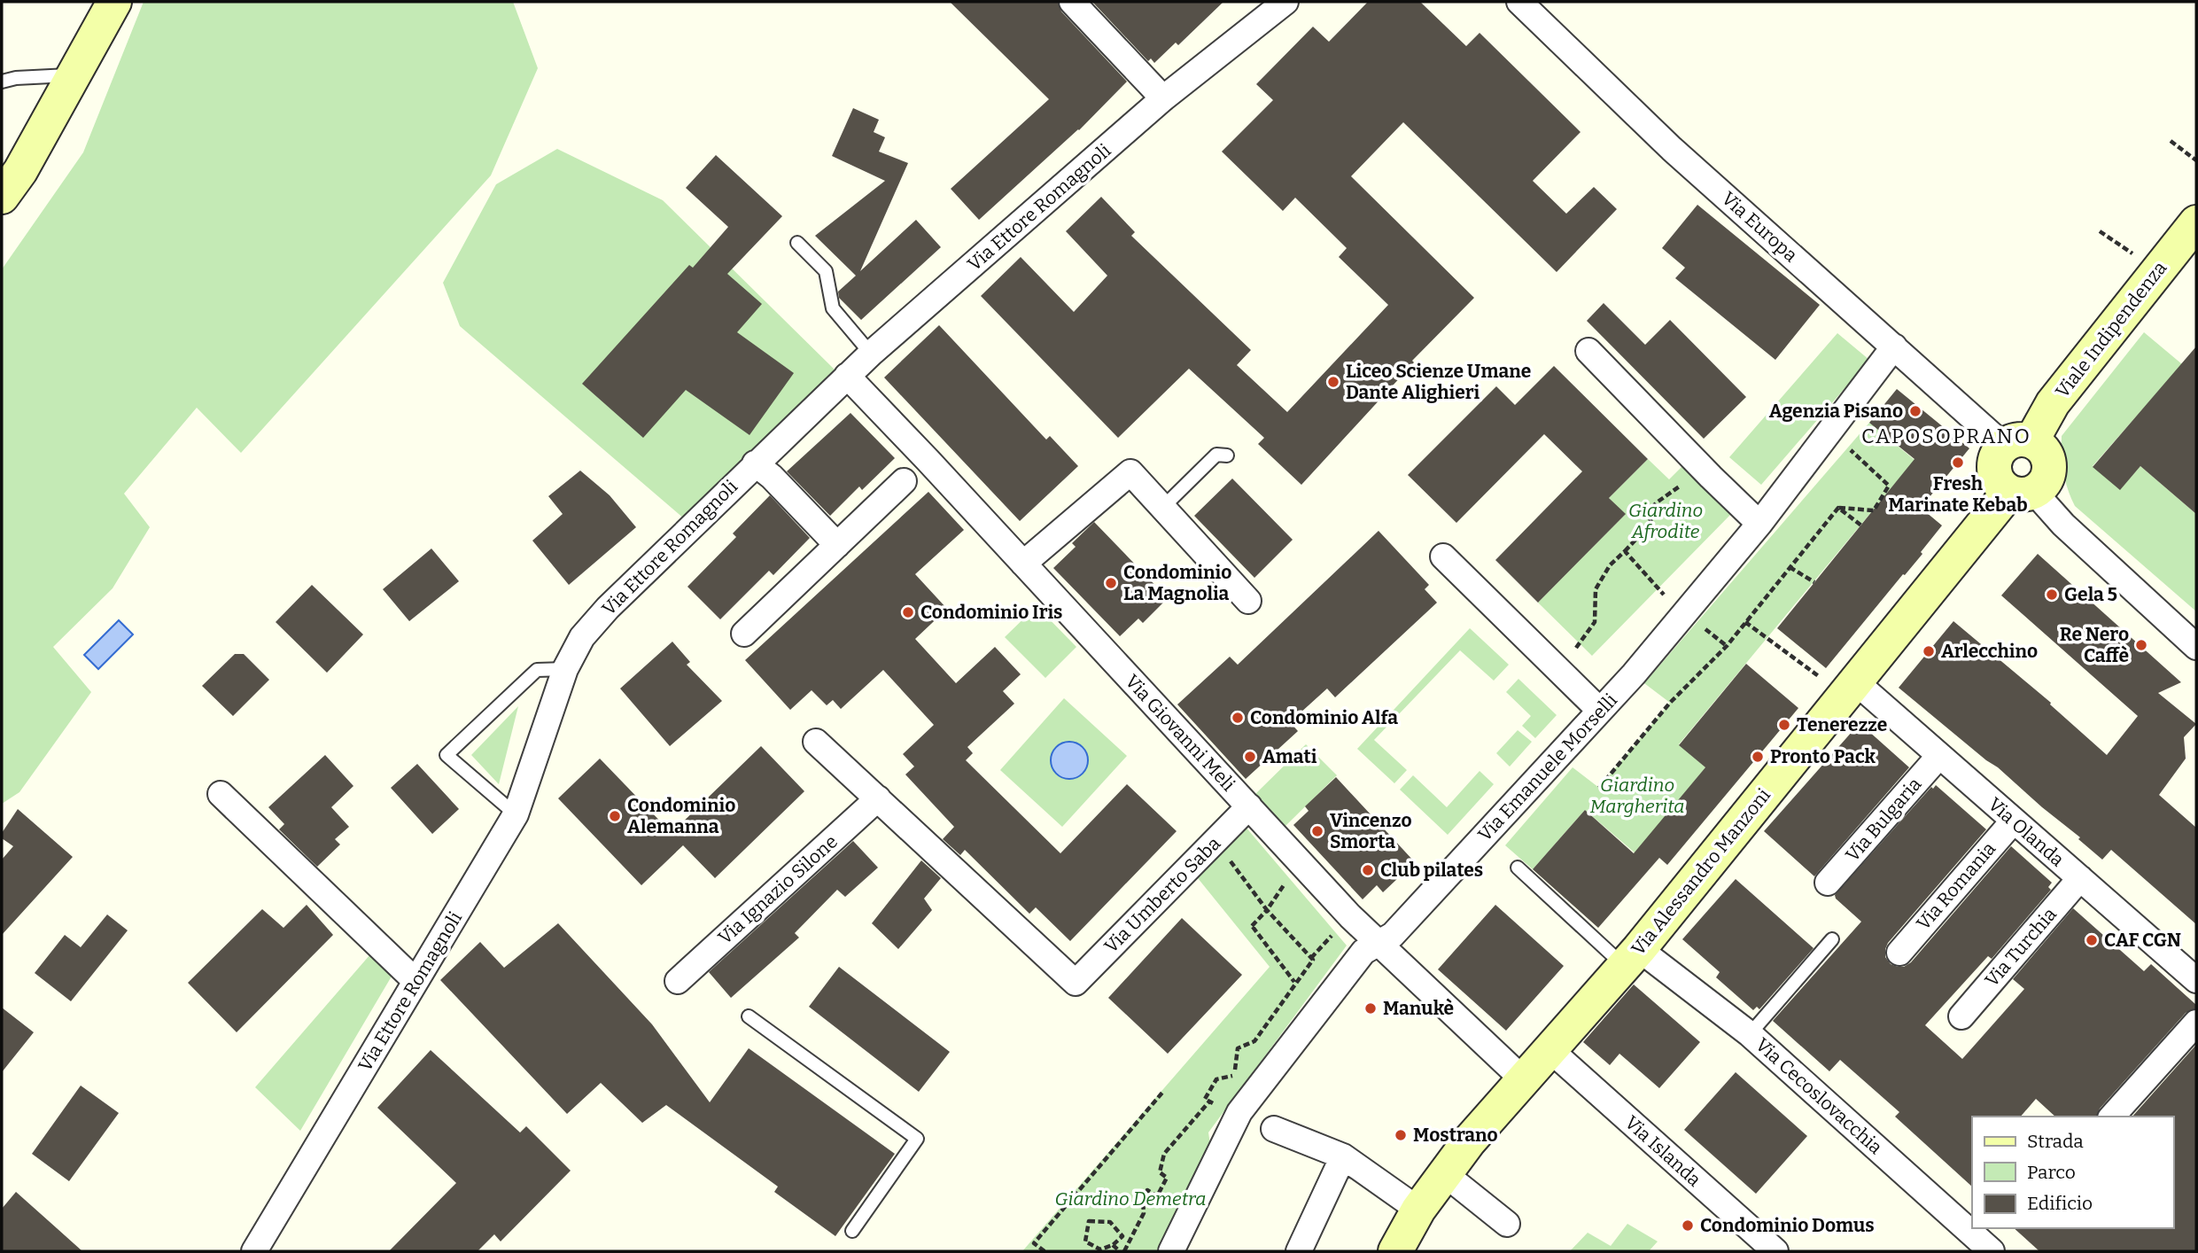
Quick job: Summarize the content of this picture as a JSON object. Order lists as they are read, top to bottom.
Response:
{
  "streets": {
    "street": [
      "Via Ettore Romagnoli",
      "Via Europa",
      "Viale Indipendenza",
      "Via Giovanni Meli",
      "Via Emanuele Morselli",
      "Via Bulgaria",
      "Via Olanda",
      "Via Alessandro Manzoni",
      "Via Romania",
      "Via Ignazio Silone",
      "Via Umberto Saba",
      "Via Turchia",
      "Via Cecoslovacchia",
      "Via Islanda"
    ]
  },
  "crossings": [
    ["Via Ettore Romagnoli", "Via Giovanni Meli"],
    ["Via Europa", "Viale Indipendenza"],
    ["Via Europa", "Via Emanuele Morselli"],
    ["Via Europa", "Via Alessandro Manzoni"],
    ["Viale Indipendenza", "Via Alessandro Manzoni"],
    ["Via Giovanni Meli", "Via Emanuele Morselli"],
    ["Via Giovanni Meli", "Via Alessandro Manzoni"],
    ["Via Giovanni Meli", "Via Umberto Saba"],
    ["Via Bulgaria", "Via Olanda"],
    ["Via Olanda", "Via Alessandro Manzoni"],
    ["Via Olanda", "Via Romania"],
    ["Via Olanda", "Via Turchia"],
    ["Via Alessandro Manzoni", "Via Cecoslovacchia"],
    ["Via Alessandro Manzoni", "Via Islanda"],
    ["Via Ignazio Silone", "Via Umberto Saba"]
  ],
  "districts": ["CAPOSOPRANO"],
  "parks": ["Giardino Afrodite", "Giardino Margherita", "Giardino Demetra"],
  "places": [
    "Liceo Scienze Umane Dante Alighieri",
    "Agenzia Pisano",
    "Fresh Marinate Kebab",
    "Condominio La Magnolia",
    "Gela 5",
    "Condominio Iris",
    "Re Nero Caffè",
    "Arlecchino",
    "Condominio Alfa",
    "Tenerezze",
    "Amati",
    "Pronto Pack",
    "Condominio Alemanna",
    "Vincenzo Smorta",
    "Club pilates",
    "CAF CGN",
    "Manukè",
    "Mostrano",
    "Condominio Domus"
  ],
  "legend": ["Strada", "Parco", "Edificio"]
}
